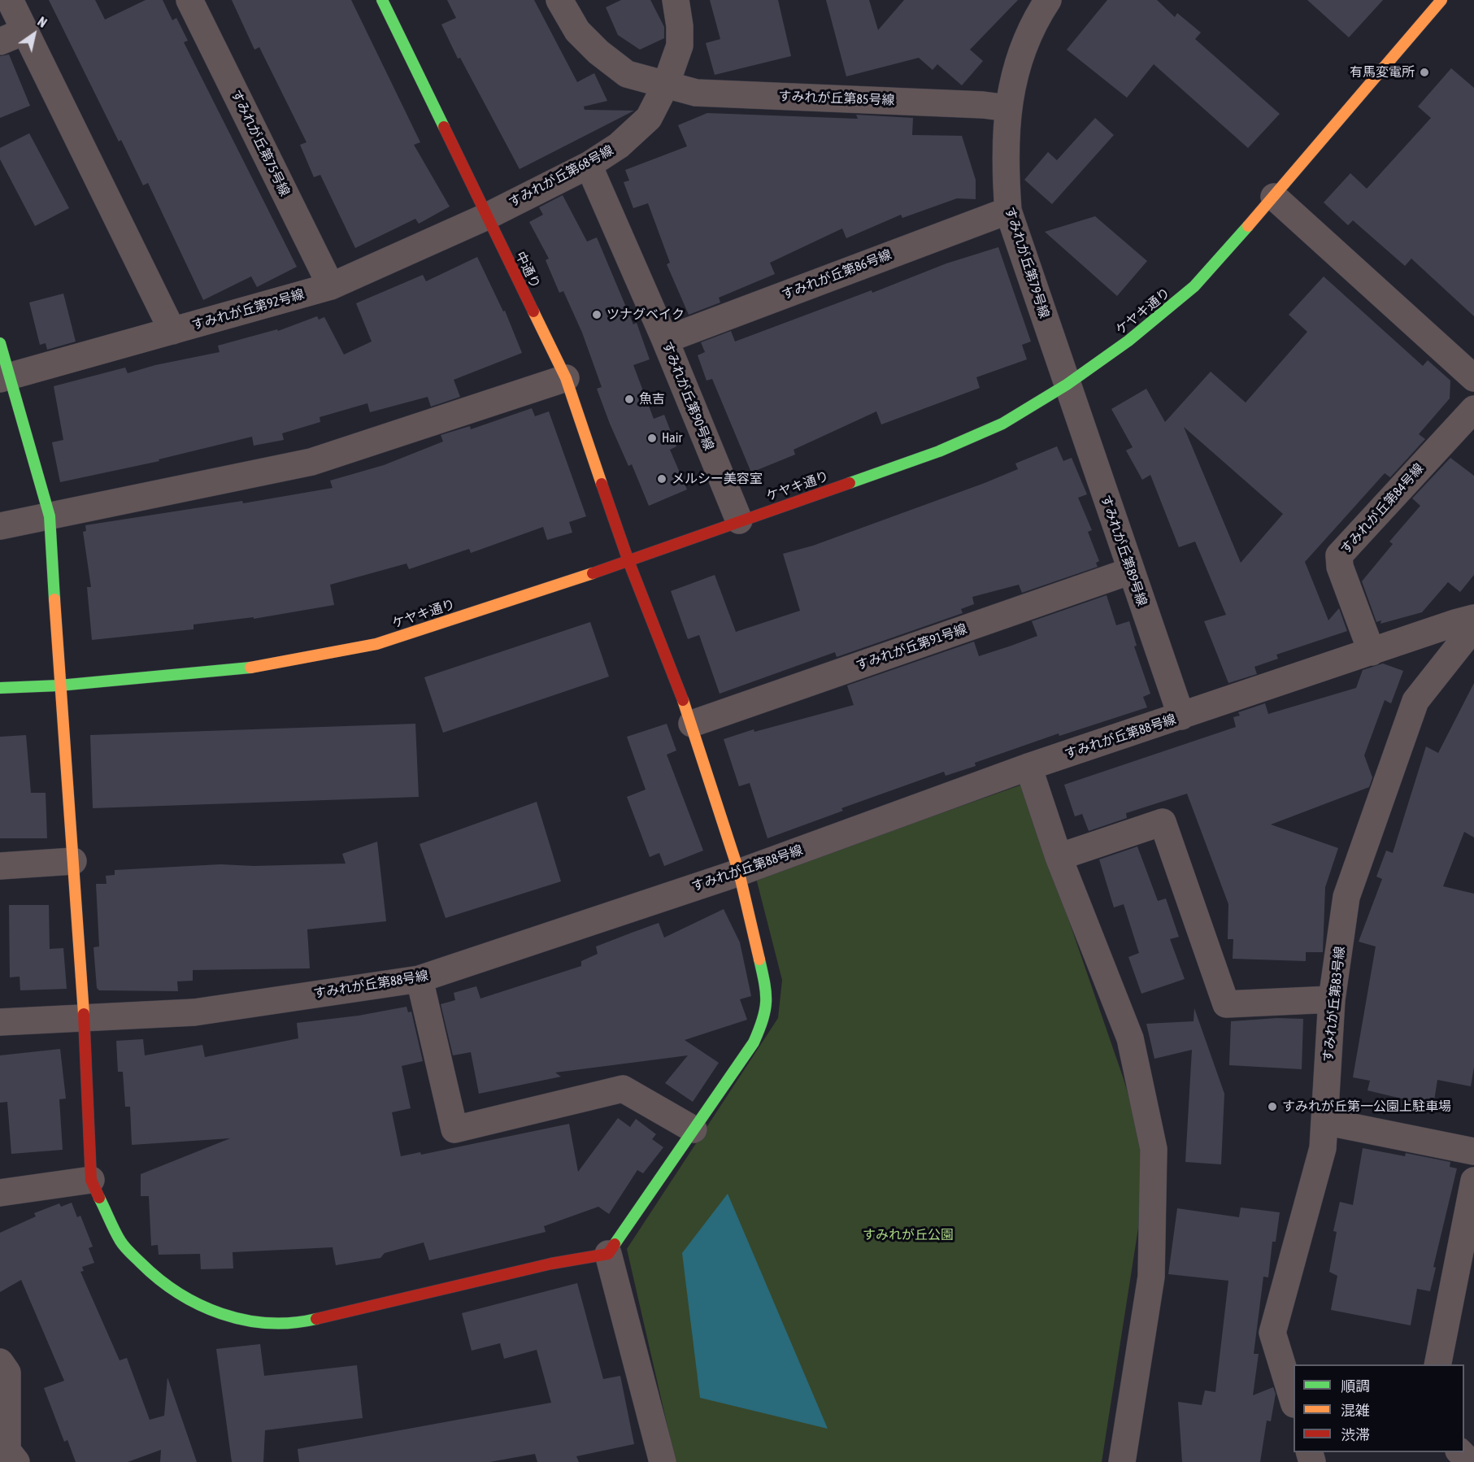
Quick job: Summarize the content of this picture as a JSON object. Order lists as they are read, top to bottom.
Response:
{
  "streets": {
    "street": [
      "すみれが丘第85号線",
      "すみれが丘第75号線",
      "すみれが丘第68号線",
      "すみれが丘第79号線",
      "中通り",
      "すみれが丘第86号線",
      "すみれが丘第92号線",
      "ケヤキ通り",
      "すみれが丘第90号線",
      "すみれが丘第84号線",
      "すみれが丘第89号線",
      "すみれが丘第91号線",
      "すみれが丘第88号線",
      "すみれが丘第83号線"
    ]
  },
  "crossings": [
    ["すみれが丘第85号線", "すみれが丘第68号線"],
    ["すみれが丘第85号線", "すみれが丘第79号線"],
    ["すみれが丘第75号線", "すみれが丘第92号線"],
    ["すみれが丘第68号線", "中通り"],
    ["すみれが丘第68号線", "すみれが丘第92号線"],
    ["すみれが丘第68号線", "すみれが丘第90号線"],
    ["すみれが丘第79号線", "すみれが丘第86号線"],
    ["すみれが丘第79号線", "ケヤキ通り"],
    ["すみれが丘第79号線", "すみれが丘第89号線"],
    ["中通り", "すみれが丘第92号線"],
    ["中通り", "ケヤキ通り"],
    ["中通り", "すみれが丘第91号線"],
    ["中通り", "すみれが丘第88号線"],
    ["すみれが丘第86号線", "すみれが丘第90号線"],
    ["ケヤキ通り", "すみれが丘第90号線"],
    ["ケヤキ通り", "すみれが丘第89号線"],
    ["すみれが丘第84号線", "すみれが丘第88号線"],
    ["すみれが丘第89号線", "すみれが丘第91号線"],
    ["すみれが丘第89号線", "すみれが丘第88号線"]
  ],
  "parks": ["すみれが丘公園"],
  "places": [
    "有馬変電所",
    "ツナグベイク",
    "魚吉",
    "Hair",
    "メルシー美容室",
    "すみれが丘第一公園上駐車場"
  ],
  "legend": ["順調", "混雑", "渋滞"],
  "north": "top right"
}
